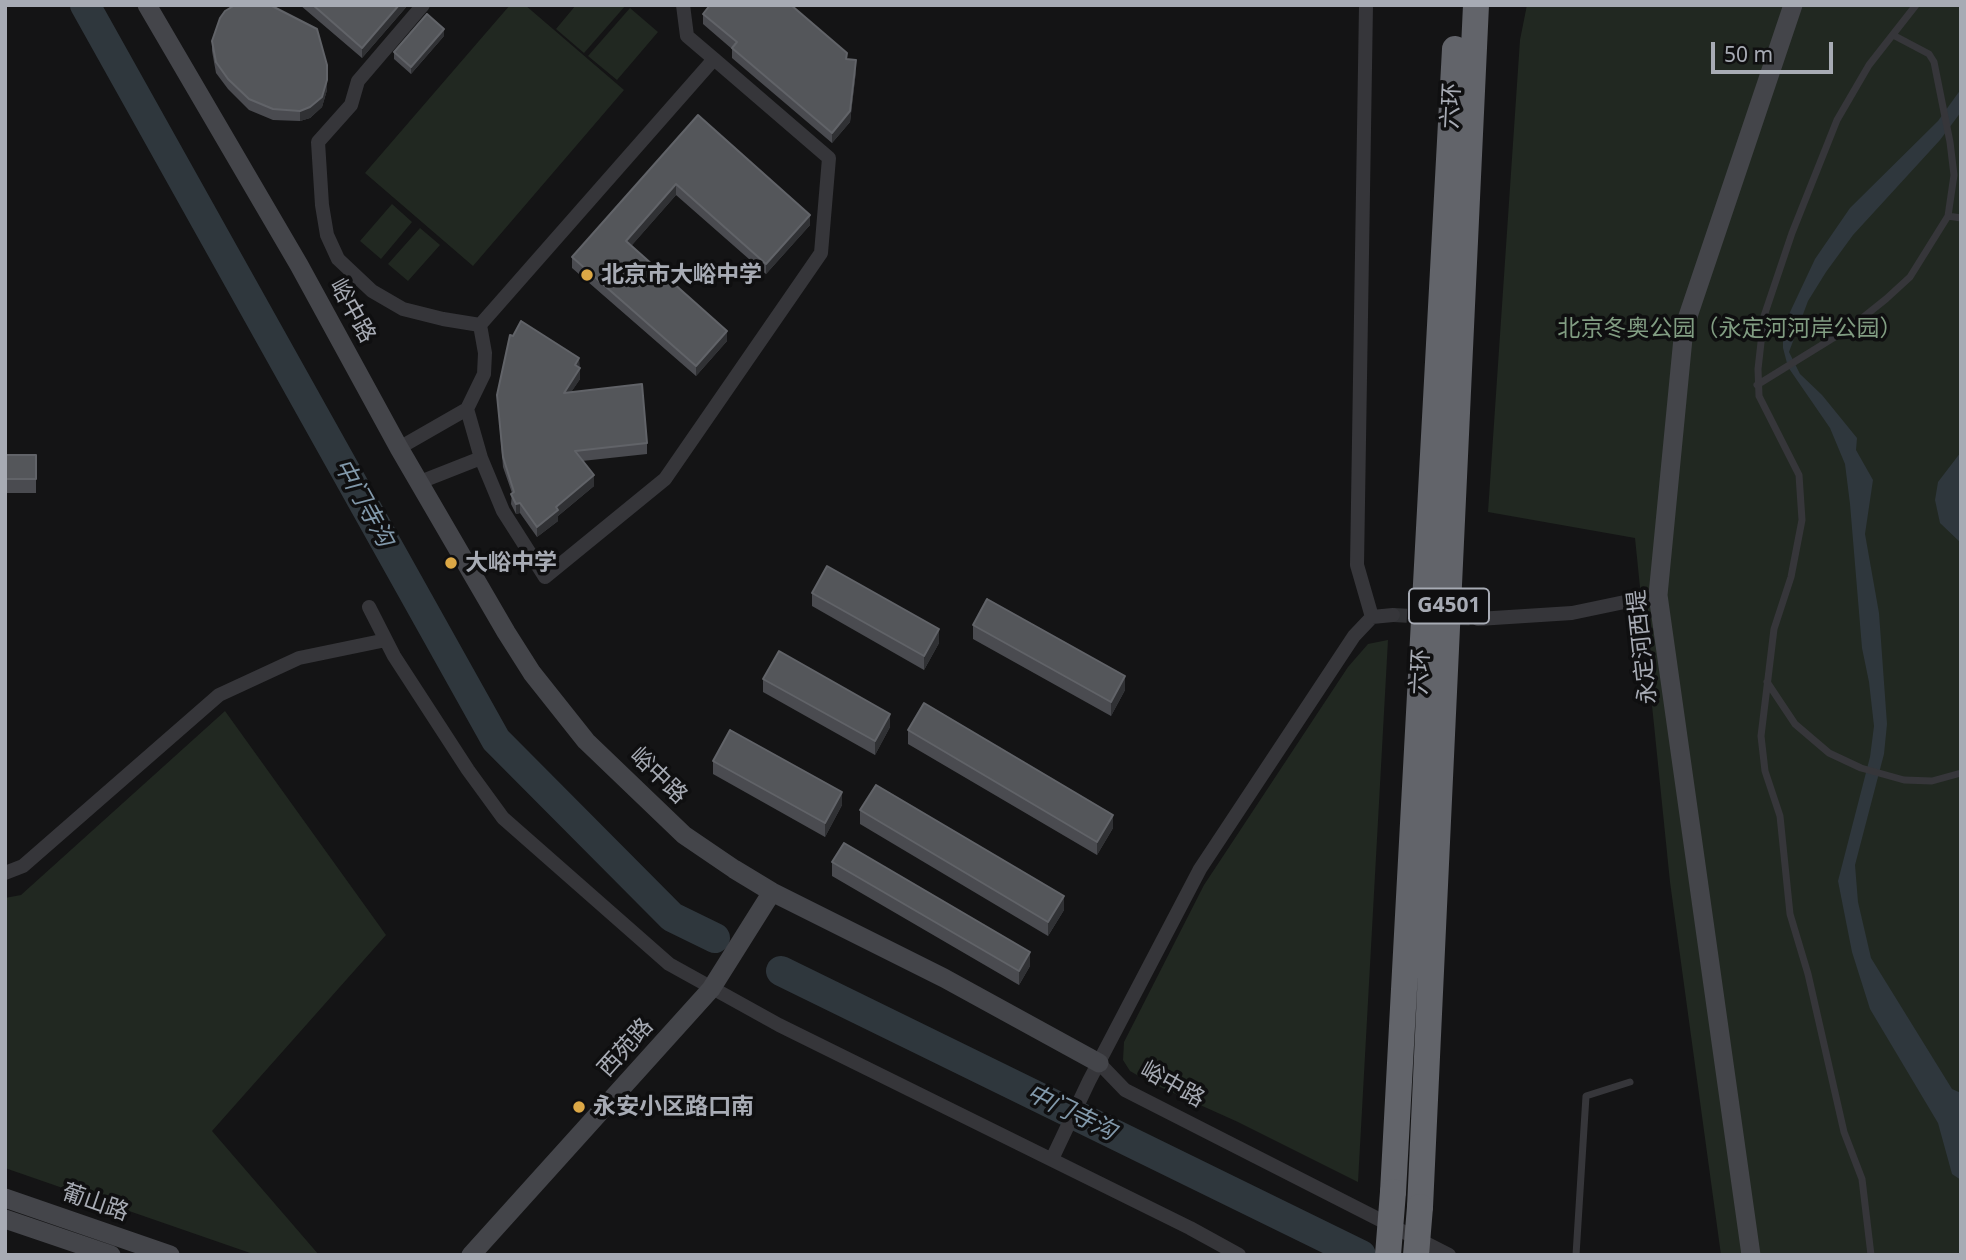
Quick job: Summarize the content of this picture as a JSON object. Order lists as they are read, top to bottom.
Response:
{
  "streets": {
    "highway": ["六环", "G4501"],
    "main road": [
      "峪中路",
      "永定河西堤",
      "西苑路",
      "葡山路"
    ]
  },
  "crossings": [
    ["峪中路", "西苑路"]
  ],
  "water": ["中门寺沟"],
  "parks": ["北京冬奥公园（永定河河岸公园）"],
  "places": ["北京市大峪中学", "大峪中学", "永安小区路口南"],
  "scale_bar": "50 m"
}
